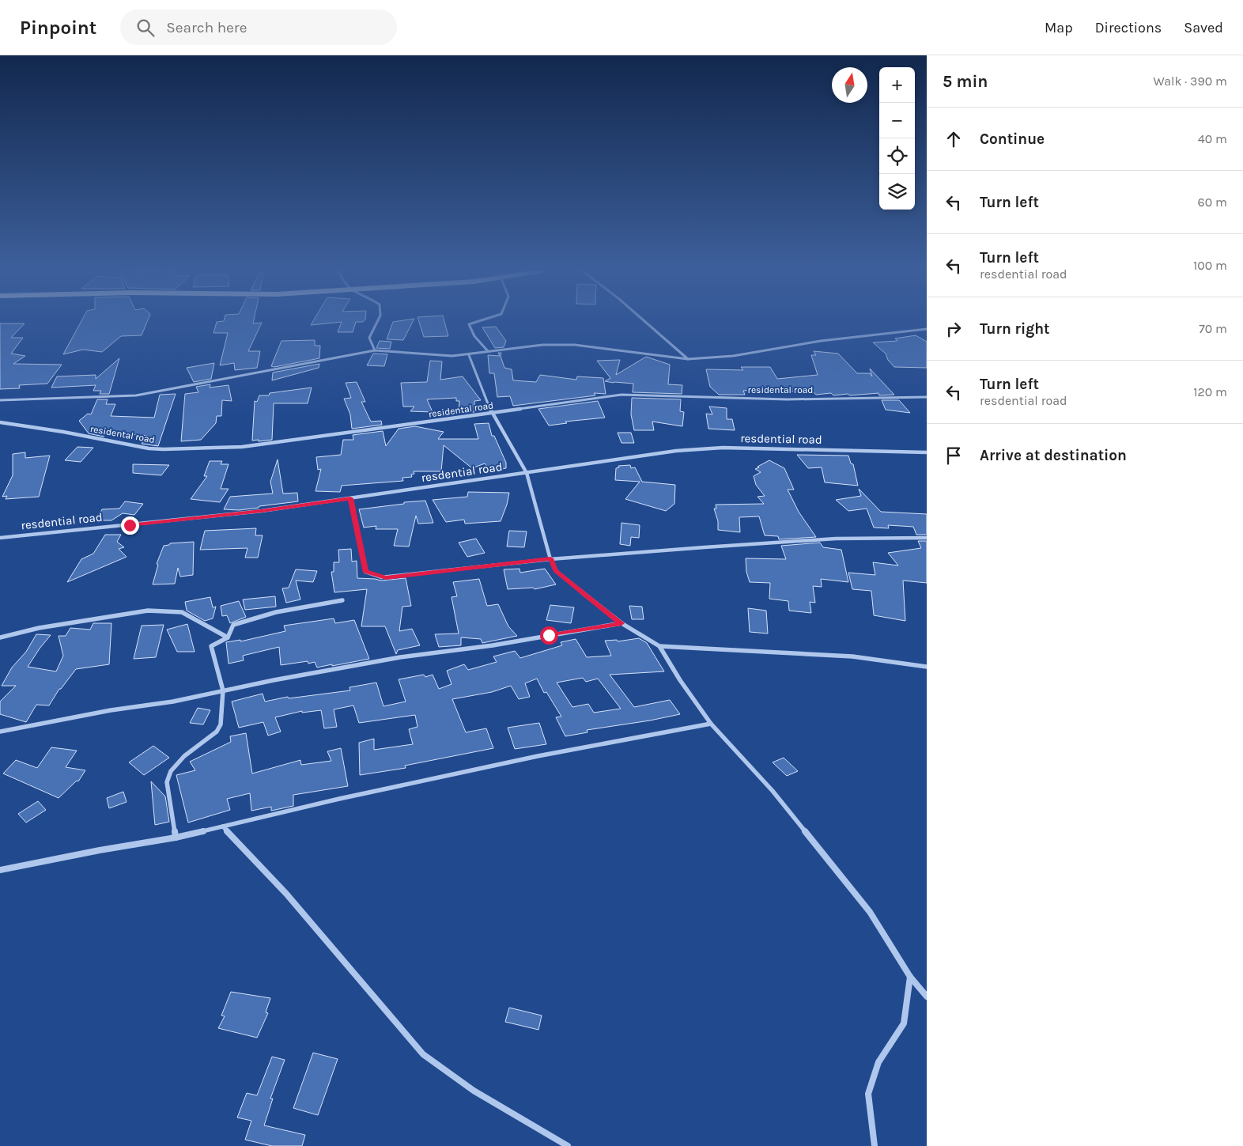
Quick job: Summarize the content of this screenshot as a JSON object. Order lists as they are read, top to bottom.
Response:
{
  "streets": {
    "street": ["residental road", "resdential road"]
  },
  "north": "top",
  "page": {
    "header": "Pinpoint",
    "search": "Search here",
    "nav": ["Map", "Directions", "Saved"],
    "heading": ["5 min", "Walk · 390 m"],
    "map_buttons": ["+", "−"],
    "list": [
      ["Continue", "40 m"],
      ["Turn left", "60 m"],
      ["Turn left", "resdential road", "100 m"],
      ["Turn right", "70 m"],
      ["Turn left", "resdential road", "120 m"],
      "Arrive at destination"
    ]
  }
}
